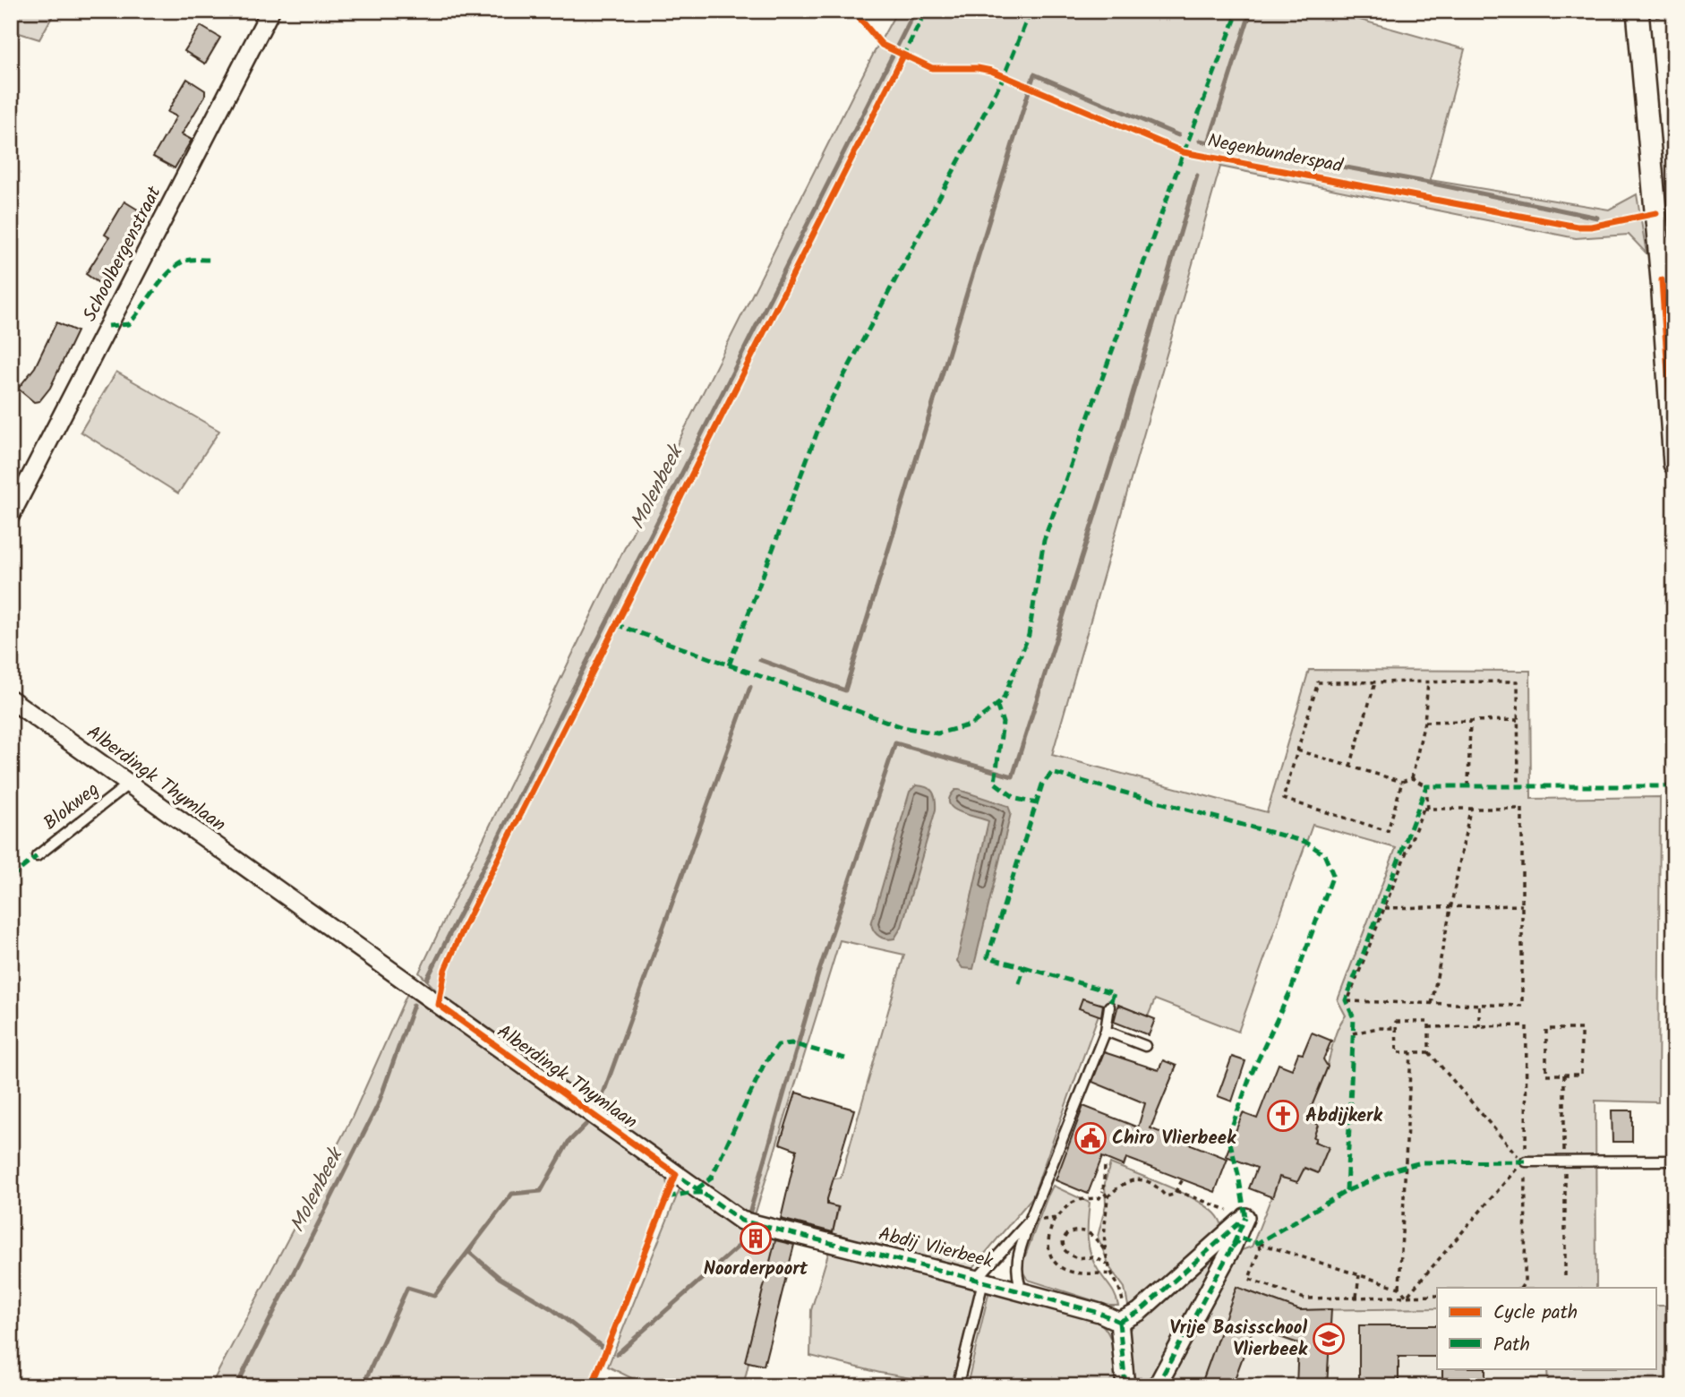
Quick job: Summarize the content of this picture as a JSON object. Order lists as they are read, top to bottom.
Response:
{
  "streets": {
    "street": ["Schoolbergenstraat", "Alberdingk Thymlaan", "Abdij Vlierbeek"],
    "lane": ["Blokweg"],
    "cycle path": ["Negenbunderspad"]
  },
  "crossings": [
    ["Alberdingk Thymlaan", "Blokweg"],
    ["Alberdingk Thymlaan", "Abdij Vlierbeek"]
  ],
  "water": ["Molenbeek"],
  "places": {
    "church": ["Abdijkerk"],
    "public building": ["Chiro Vlierbeek"],
    "building": ["Noorderpoort"],
    "school or university": ["Vrije Basisschool Vlierbeek"]
  },
  "legend": ["Cycle path", "Path"]
}
